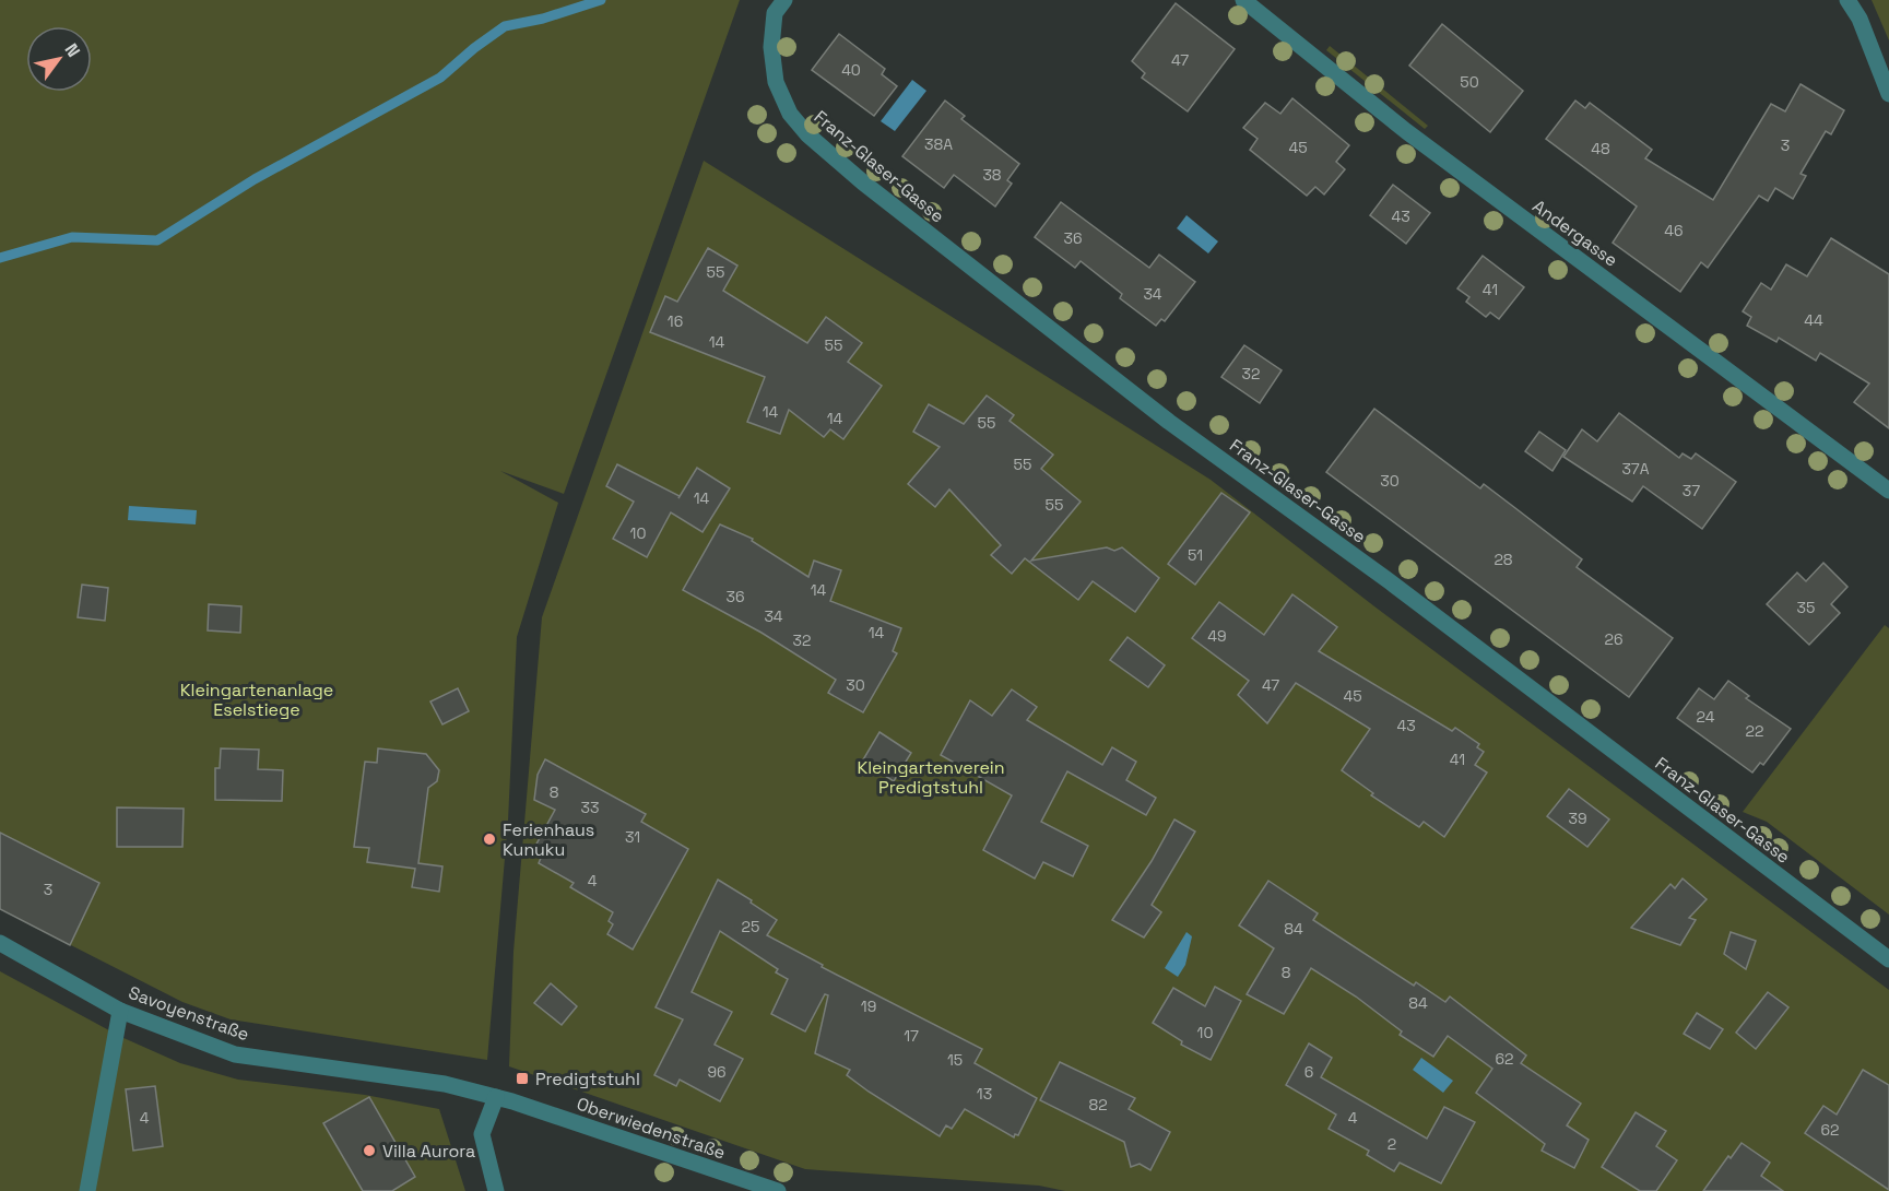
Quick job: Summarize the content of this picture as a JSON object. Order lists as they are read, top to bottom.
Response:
{
  "streets": {
    "street": [
      "Franz-Glaser-Gasse",
      "Andergasse",
      "Savoyenstraße",
      "Oberwiedenstraße"
    ]
  },
  "crossings": [
    ["Savoyenstraße", "Oberwiedenstraße"]
  ],
  "parks": ["Kleingartenanlage Eselstiege", "Kleingartenverein Predigtstuhl"],
  "places": {
    "other": ["Ferienhaus Kunuku", "Villa Aurora"],
    "transit": ["Predigtstuhl"]
  },
  "house_numbers": [
    "47",
    "40",
    "50",
    "38A",
    "3",
    "45",
    "48",
    "38",
    "43",
    "46",
    "36",
    "55",
    "41",
    "34",
    "44",
    "16",
    "14",
    "55",
    "32",
    "14",
    "14",
    "55",
    "55",
    "37A",
    "30",
    "37",
    "14",
    "55",
    "10",
    "51",
    "28",
    "14",
    "36",
    "35",
    "34",
    "14",
    "49",
    "26",
    "32",
    "30",
    "47",
    "45",
    "24",
    "43",
    "22",
    "41",
    "8",
    "33",
    "39",
    "31",
    "4",
    "3",
    "25",
    "84",
    "8",
    "84",
    "19",
    "10",
    "17",
    "62",
    "15",
    "96",
    "6",
    "13",
    "82",
    "4",
    "4",
    "62",
    "2"
  ],
  "north": "top right"
}
